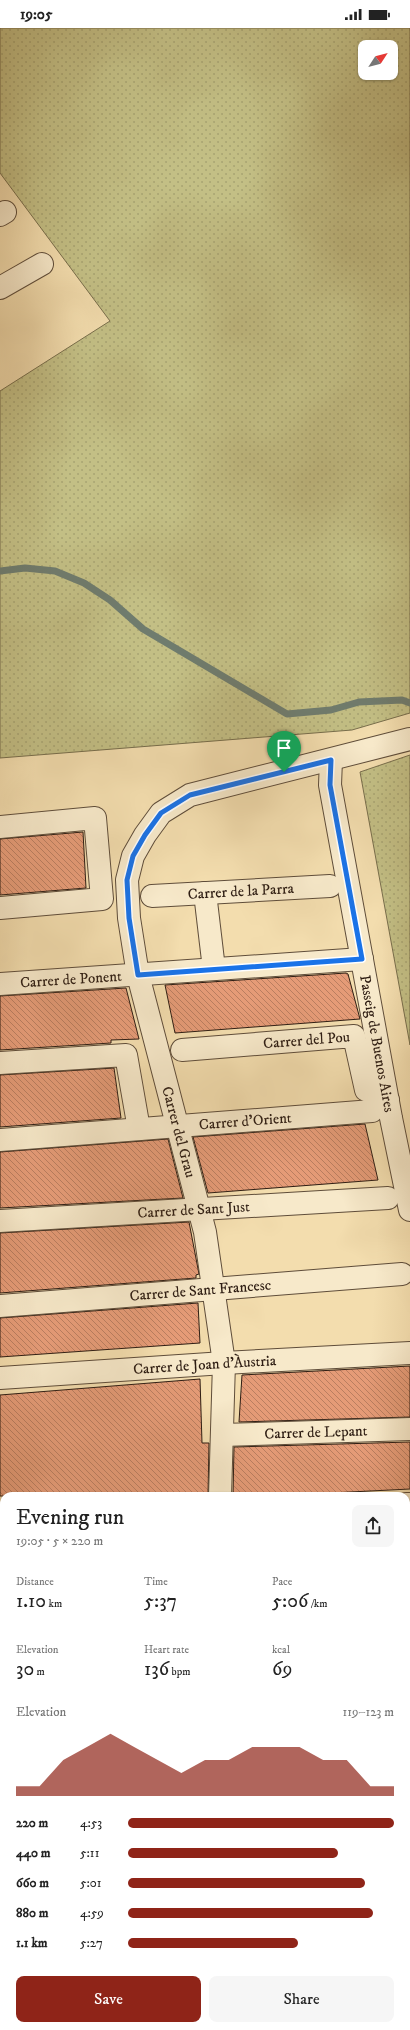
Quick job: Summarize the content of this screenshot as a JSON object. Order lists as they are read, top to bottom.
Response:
{
  "streets": {
    "street": [
      "Carrer de la Parra",
      "Carrer de Ponent",
      "Carrer del Pou",
      "Passeig de Buenos Aires",
      "Carrer d'Orient",
      "Carrer del Grau",
      "Carrer de Sant Just",
      "Carrer de Sant Francesc",
      "Carrer de Joan d'Àustria",
      "Carrer de Lepant"
    ]
  },
  "crossings": [
    ["Carrer de Ponent", "Passeig de Buenos Aires"],
    ["Carrer de Ponent", "Carrer del Grau"],
    ["Carrer del Pou", "Passeig de Buenos Aires"],
    ["Carrer del Pou", "Carrer d'Orient"],
    ["Passeig de Buenos Aires", "Carrer d'Orient"],
    ["Passeig de Buenos Aires", "Carrer del Grau"],
    ["Carrer d'Orient", "Carrer del Grau"],
    ["Carrer del Grau", "Carrer de Sant Just"],
    ["Carrer del Grau", "Carrer de Sant Francesc"],
    ["Carrer del Grau", "Carrer de Joan d'Àustria"],
    ["Carrer del Grau", "Carrer de Lepant"]
  ],
  "north": "top right",
  "page": {
    "status": "19:05",
    "heading": ["Evening run", "19:05 · 5 × 220 m"],
    "stats": [
      ["Distance", "1.10 km"],
      ["Time", "5:37"],
      ["Pace", "5:06 /km"],
      ["Elevation", "30 m"],
      ["Heart rate", "136 bpm"],
      ["kcal", "69"]
    ],
    "chart": ["Elevation", "119–123 m"],
    "list": [
      {
        "name": "220 m",
        "note": "4:53"
      },
      {
        "name": "440 m",
        "note": "5:11"
      },
      {
        "name": "660 m",
        "note": "5:01"
      },
      {
        "name": "880 m",
        "note": "4:59"
      },
      {
        "name": "1.1 km",
        "note": "5:27"
      }
    ],
    "buttons": ["Save", "Share"]
  }
}
